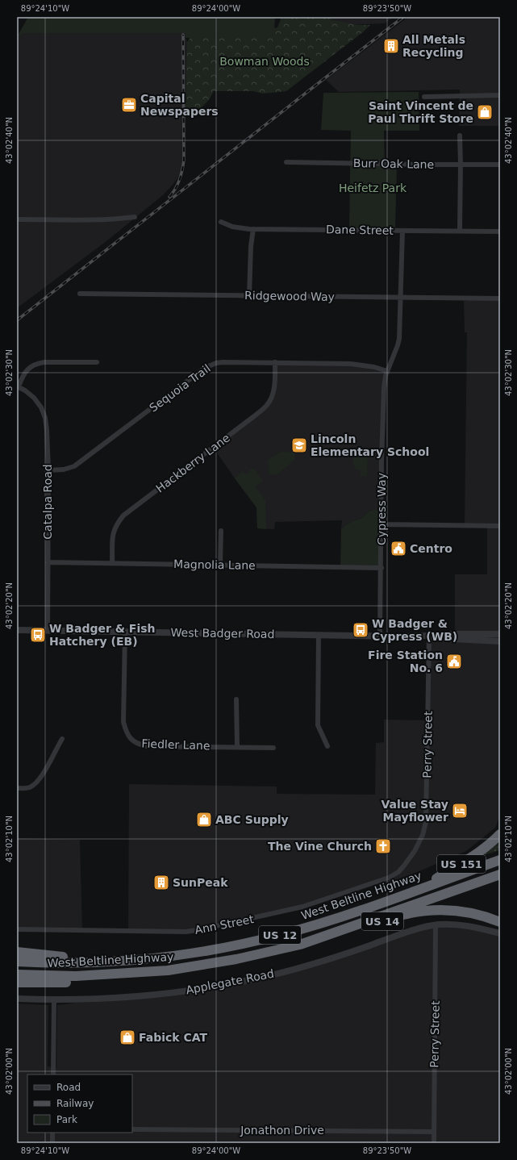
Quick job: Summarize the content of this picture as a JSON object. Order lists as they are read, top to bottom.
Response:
{
  "streets": {
    "highway": [
      "US 151",
      "West Beltline Highway",
      "US 14",
      "US 12"
    ],
    "street": [
      "Burr Oak Lane",
      "Dane Street",
      "Ridgewood Way",
      "Sequoia Trail",
      "Hackberry Lane",
      "Catalpa Road",
      "Cypress Way",
      "Magnolia Lane",
      "West Badger Road",
      "Fiedler Lane",
      "Perry Street",
      "Ann Street",
      "Applegate Road",
      "Jonathon Drive"
    ]
  },
  "crossings": [
    ["Dane Street", "Cypress Way"],
    ["Ridgewood Way", "Cypress Way"],
    ["Sequoia Trail", "Hackberry Lane"],
    ["Sequoia Trail", "Catalpa Road"],
    ["Sequoia Trail", "Cypress Way"],
    ["Hackberry Lane", "Magnolia Lane"],
    ["Catalpa Road", "Magnolia Lane"],
    ["Catalpa Road", "West Badger Road"],
    ["Cypress Way", "Magnolia Lane"],
    ["Cypress Way", "West Badger Road"],
    ["West Badger Road", "Fiedler Lane"],
    ["West Badger Road", "Perry Street"],
    ["Perry Street", "Ann Street"],
    ["Perry Street", "Applegate Road"],
    ["Perry Street", "Jonathon Drive"],
    ["US 151", "West Beltline Highway"],
    ["West Beltline Highway", "US 14"]
  ],
  "parks": ["Bowman Woods", "Heifetz Park"],
  "places": {
    "building": ["All Metals Recycling", "SunPeak"],
    "office": ["Capital Newspapers"],
    "shop": ["Saint Vincent de Paul Thrift Store", "ABC Supply", "Fabick CAT"],
    "school or university": ["Lincoln Elementary School"],
    "public building": ["Centro", "Fire Station No. 6"],
    "bus stop": ["W Badger & Cypress (WB)", "W Badger & Fish Hatchery (EB)"],
    "hotel": ["Value Stay Mayflower"],
    "church": ["The Vine Church"]
  },
  "legend": ["Road", "Railway", "Park"],
  "coordinates": [
    "89°24'10\"W",
    "89°24'00\"W",
    "89°23'50\"W",
    "43°02'40\"N",
    "43°02'30\"N",
    "43°02'20\"N",
    "43°02'10\"N",
    "43°02'00\"N"
  ]
}
